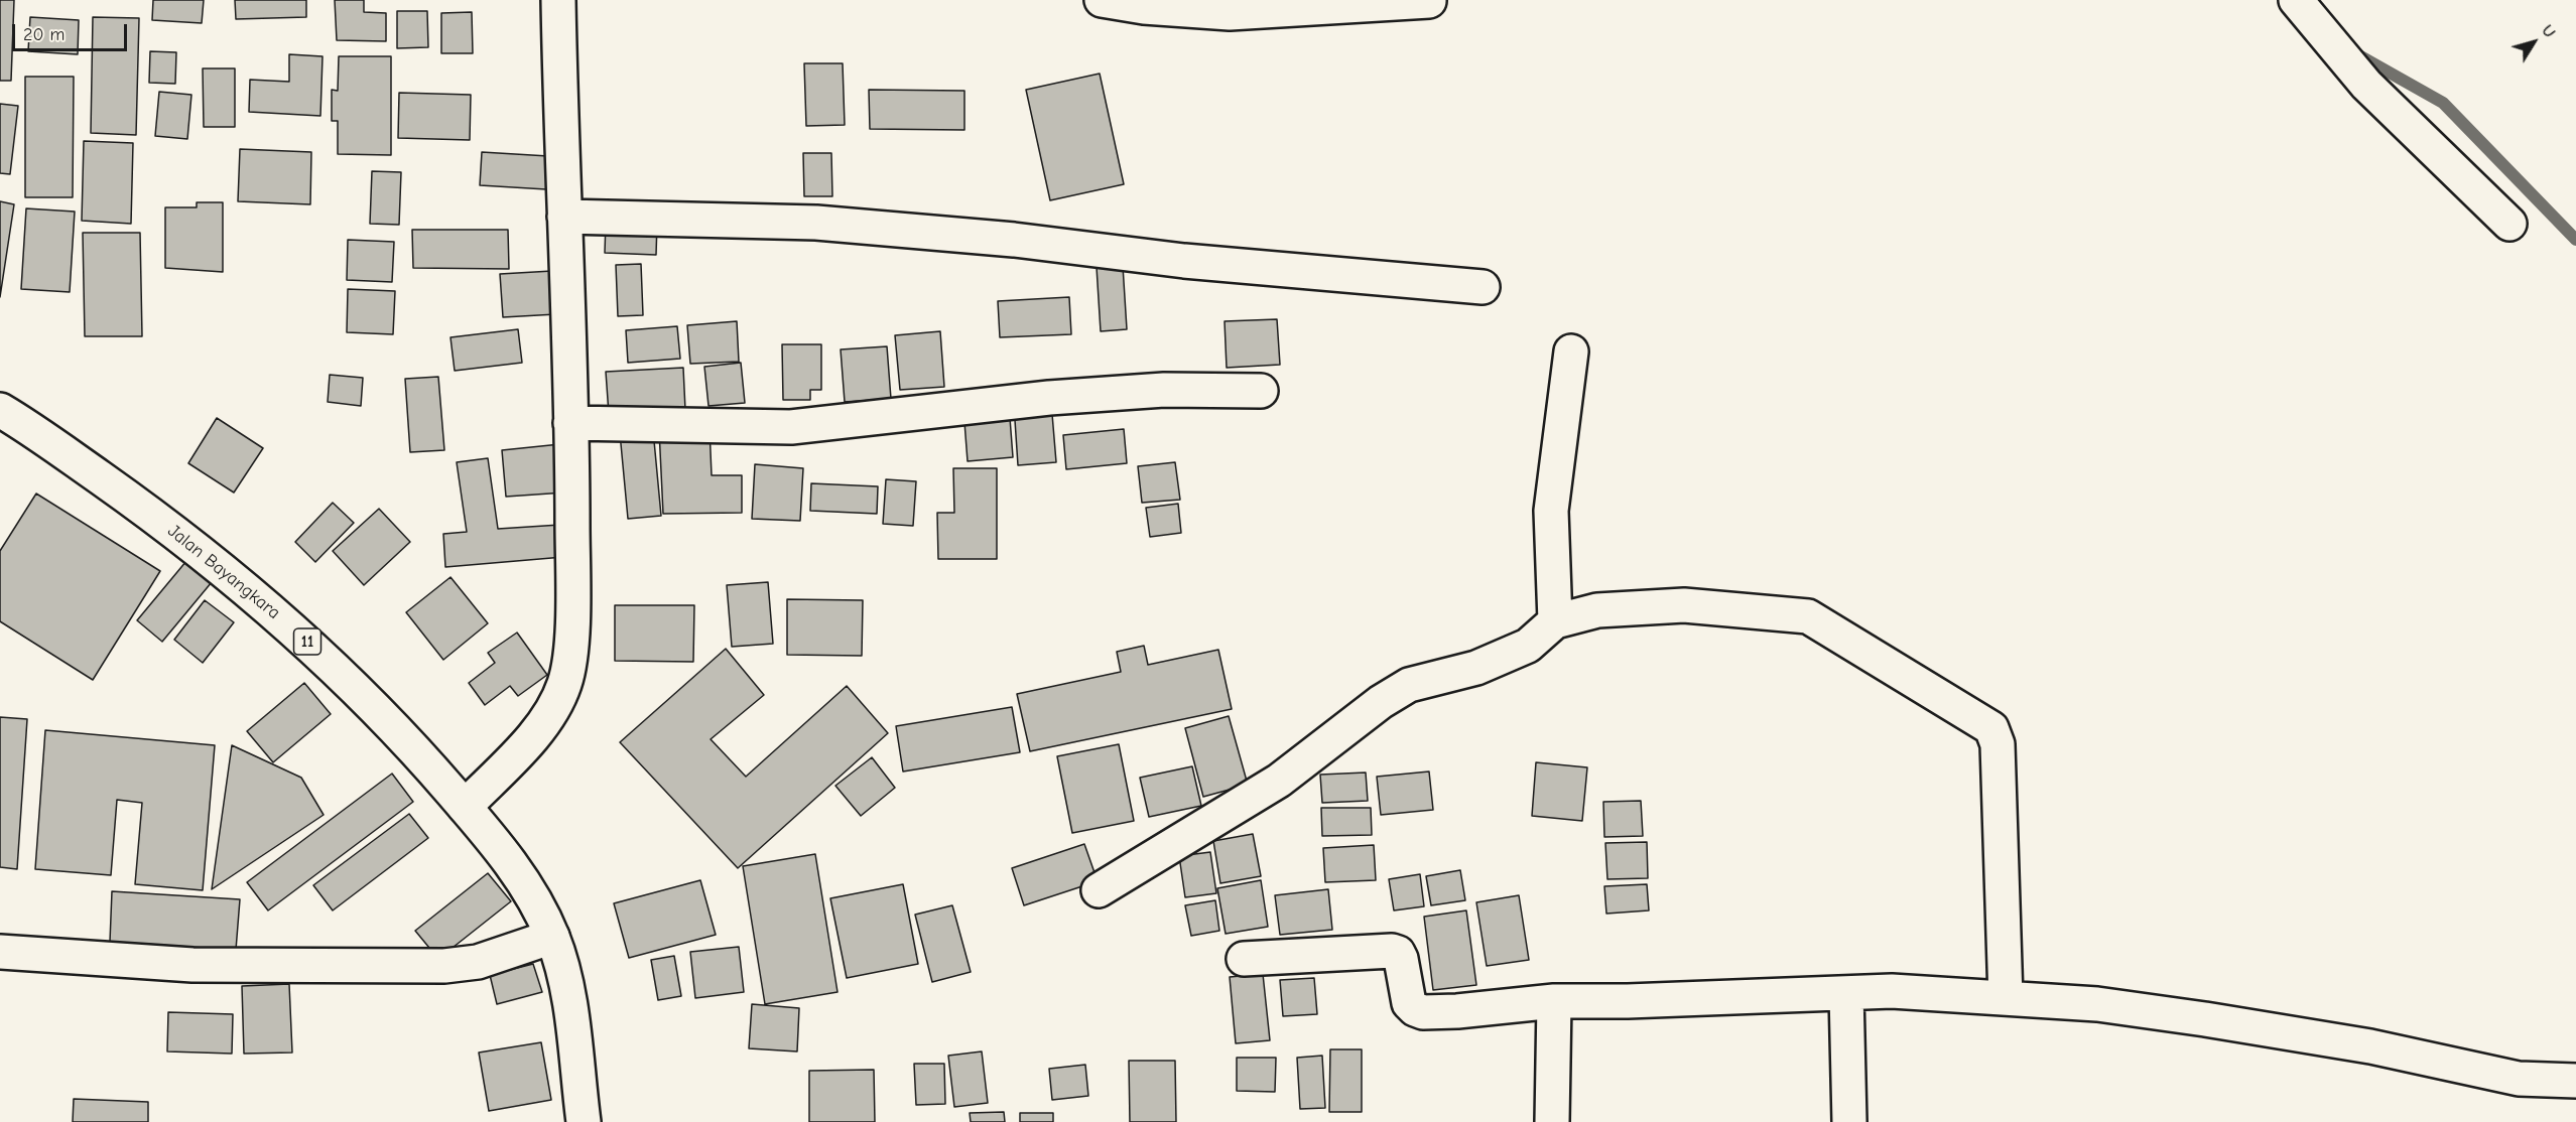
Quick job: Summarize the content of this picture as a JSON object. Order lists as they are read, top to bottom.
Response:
{
  "streets": {
    "main road": ["Jalan Bayangkara", "11"]
  },
  "crossings": [
    ["Jalan Bayangkara", "11"]
  ],
  "scale_bar": "20 m",
  "north": "top right"
}
